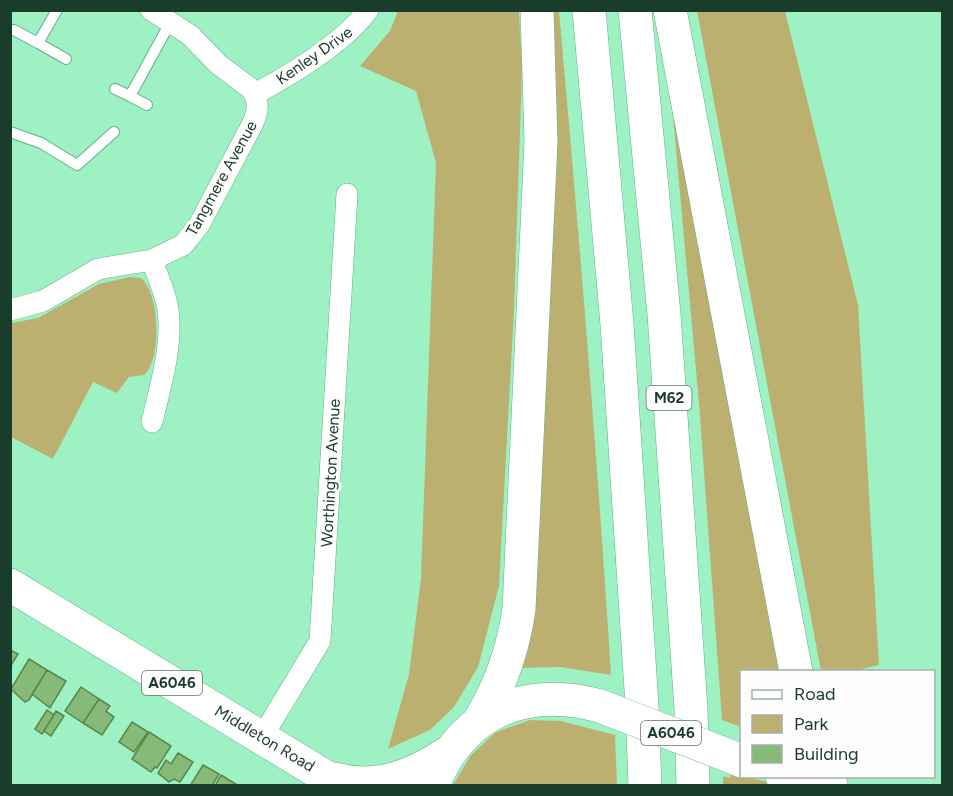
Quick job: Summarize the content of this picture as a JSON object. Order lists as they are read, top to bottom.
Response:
{
  "streets": {
    "main road": ["M62", "A6046", "Middleton Road"],
    "street": ["Kenley Drive", "Tangmere Avenue", "Worthington Avenue"]
  },
  "crossings": [
    ["Kenley Drive", "Tangmere Avenue"],
    ["Worthington Avenue", "Middleton Road"],
    ["A6046", "Middleton Road"]
  ],
  "legend": ["Road", "Park", "Building"]
}
